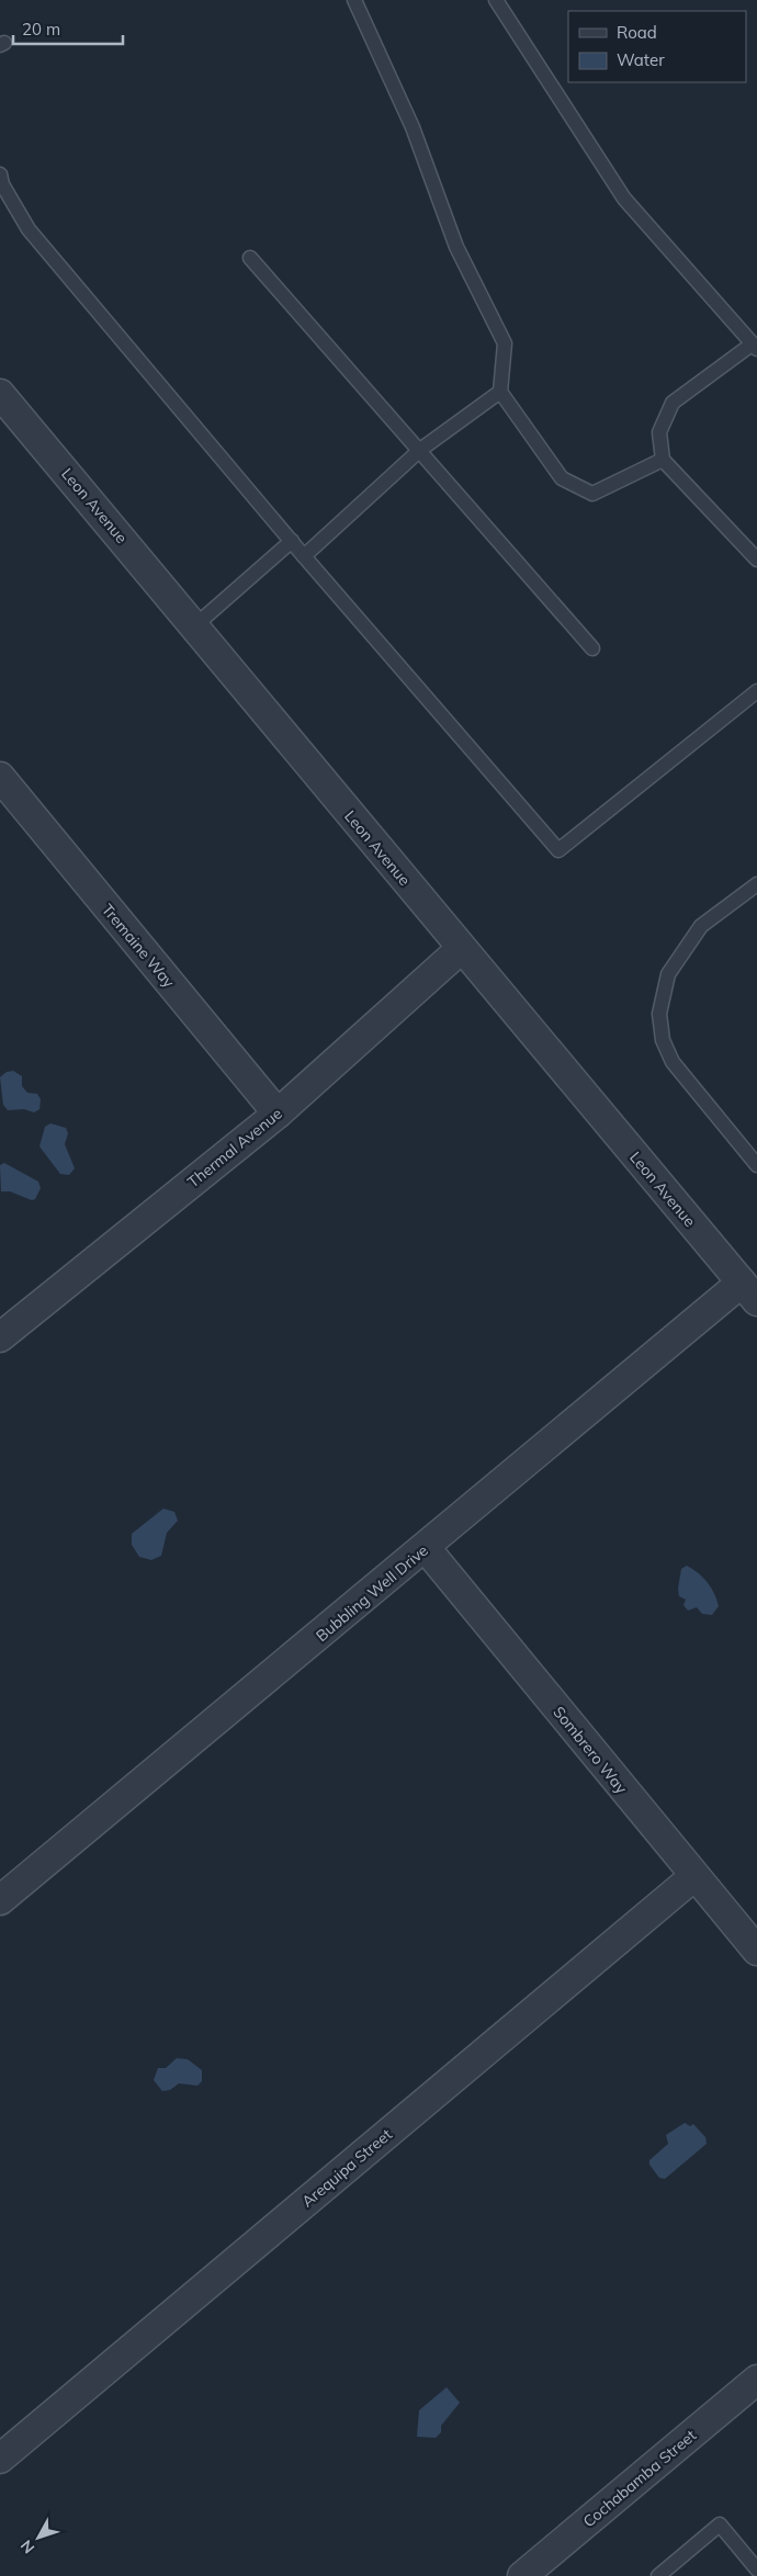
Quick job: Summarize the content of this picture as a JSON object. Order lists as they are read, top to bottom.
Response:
{
  "streets": {
    "street": [
      "Leon Avenue",
      "Tremaine Way",
      "Thermal Avenue",
      "Bubbling Well Drive",
      "Sombrero Way",
      "Arequipa Street",
      "Cochabamba Street"
    ]
  },
  "crossings": [
    ["Leon Avenue", "Thermal Avenue"],
    ["Leon Avenue", "Bubbling Well Drive"],
    ["Tremaine Way", "Thermal Avenue"],
    ["Bubbling Well Drive", "Sombrero Way"],
    ["Sombrero Way", "Arequipa Street"]
  ],
  "legend": ["Road", "Water"],
  "scale_bar": "20 m",
  "north": "bottom left"
}
